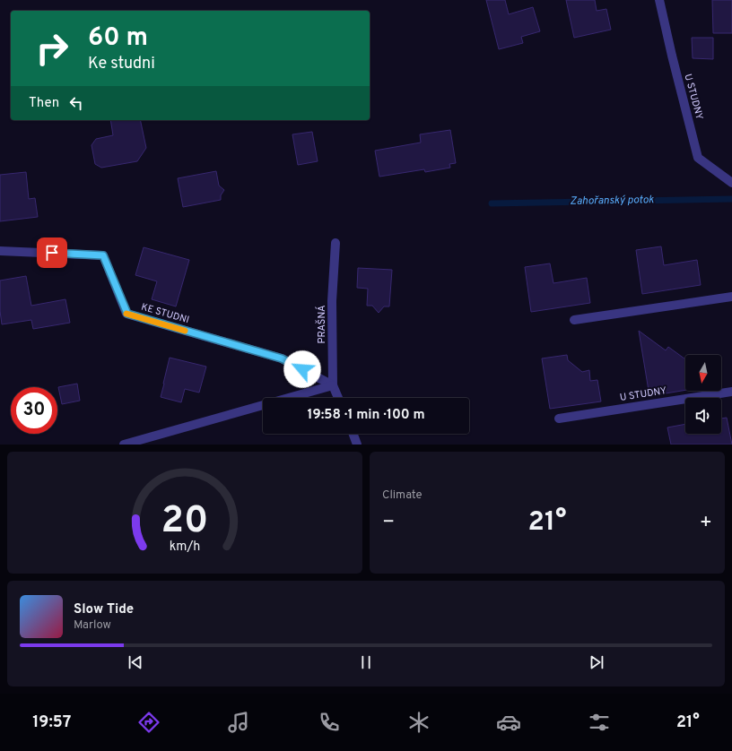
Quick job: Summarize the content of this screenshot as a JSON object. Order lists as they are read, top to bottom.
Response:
{
  "streets": {
    "street": ["U STUDNY", "KE STUDNI", "PRAŠNÁ"]
  },
  "crossings": [
    ["KE STUDNI", "PRAŠNÁ"]
  ],
  "water": ["Zahořanský potok"],
  "north": "bottom",
  "page": {
    "turn": ["60 m", "Ke studni"],
    "then": "Then",
    "limit": "30",
    "trip": "19:58 · 1 min · 100 m",
    "tile": "Climate",
    "heat": ["−", "21°", "+"],
    "song": ["Slow Tide", "Marlow"],
    "tabs": ["19:57", "21°"],
    "gauge": ["20", "km/h"]
  }
}
